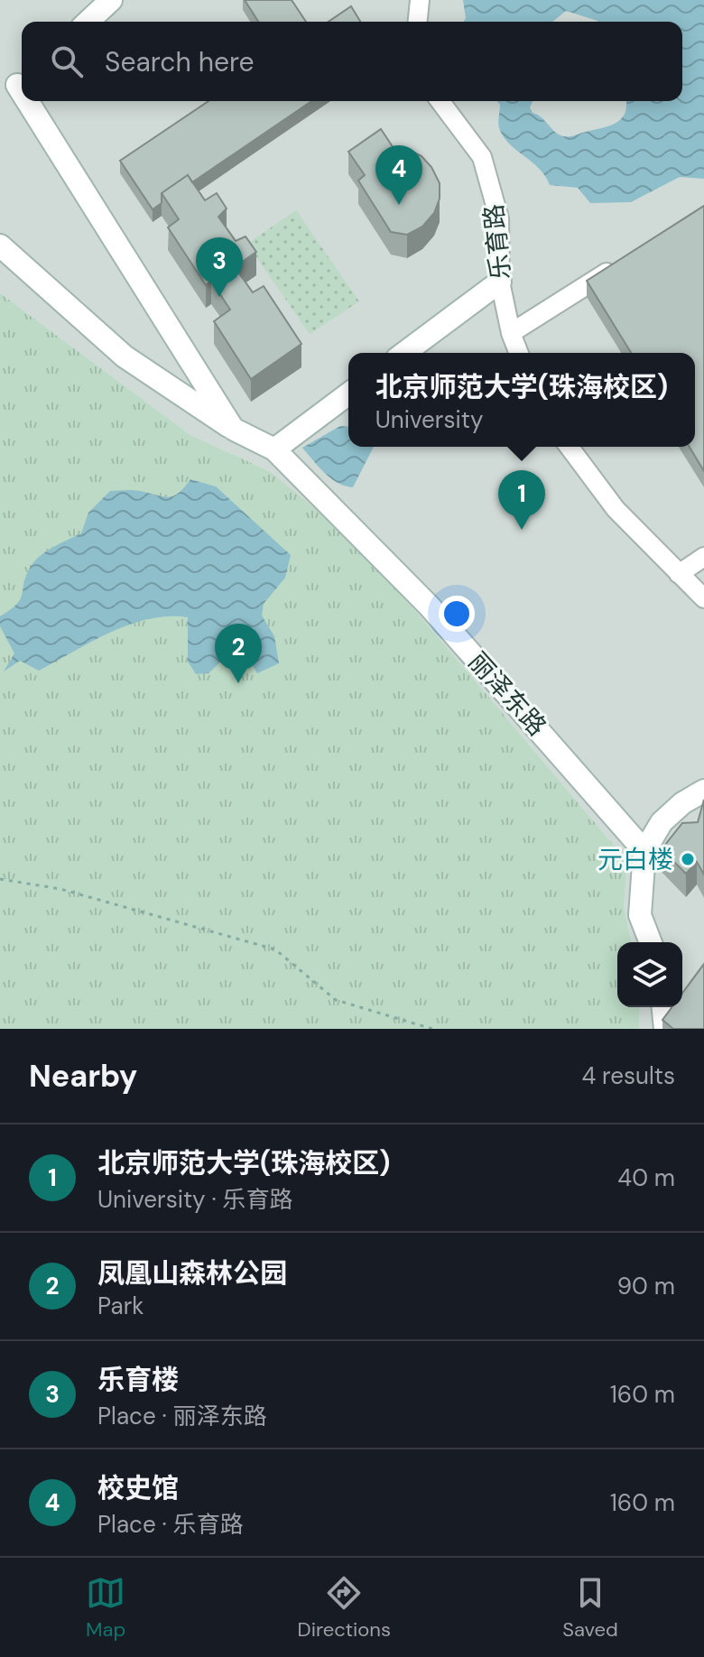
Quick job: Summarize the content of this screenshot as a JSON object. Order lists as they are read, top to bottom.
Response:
{
  "streets": {
    "street": ["乐育路", "丽泽东路"]
  },
  "places": ["元白楼"],
  "page": {
    "search": "Search here",
    "pins": [
      "4",
      "3",
      "1",
      "2"
    ],
    "popup": ["北京师范大学(珠海校区)", "University"],
    "heading": ["Nearby", "4 results"],
    "list": [
      {
        "mark": "1",
        "name": "北京师范大学(珠海校区)",
        "note": "University · 乐育路",
        "value": "40 m"
      },
      {
        "mark": "2",
        "name": "凤凰山森林公园",
        "note": "Park",
        "value": "90 m"
      },
      {
        "mark": "3",
        "name": "乐育楼",
        "note": "Place · 丽泽东路",
        "value": "160 m"
      },
      {
        "mark": "4",
        "name": "校史馆",
        "note": "Place · 乐育路",
        "value": "160 m"
      }
    ],
    "nav": ["Map", "Directions", "Saved"]
  }
}
